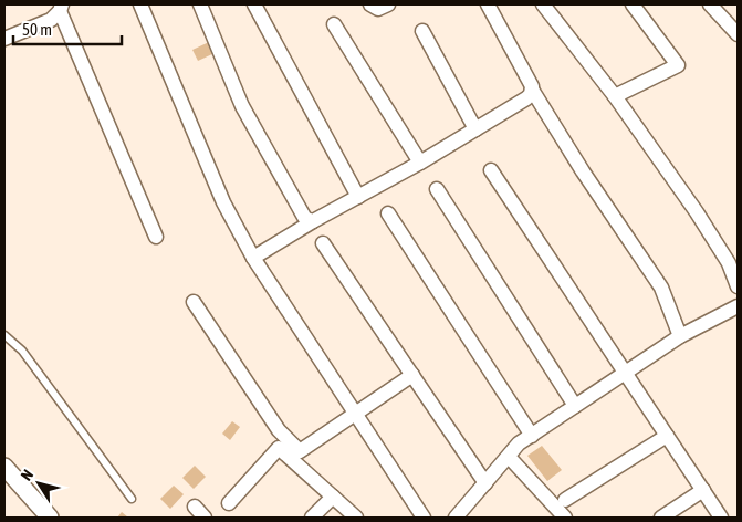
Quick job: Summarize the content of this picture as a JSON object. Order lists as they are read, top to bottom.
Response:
{
  "scale_bar": "50 m",
  "north": "top left"
}
